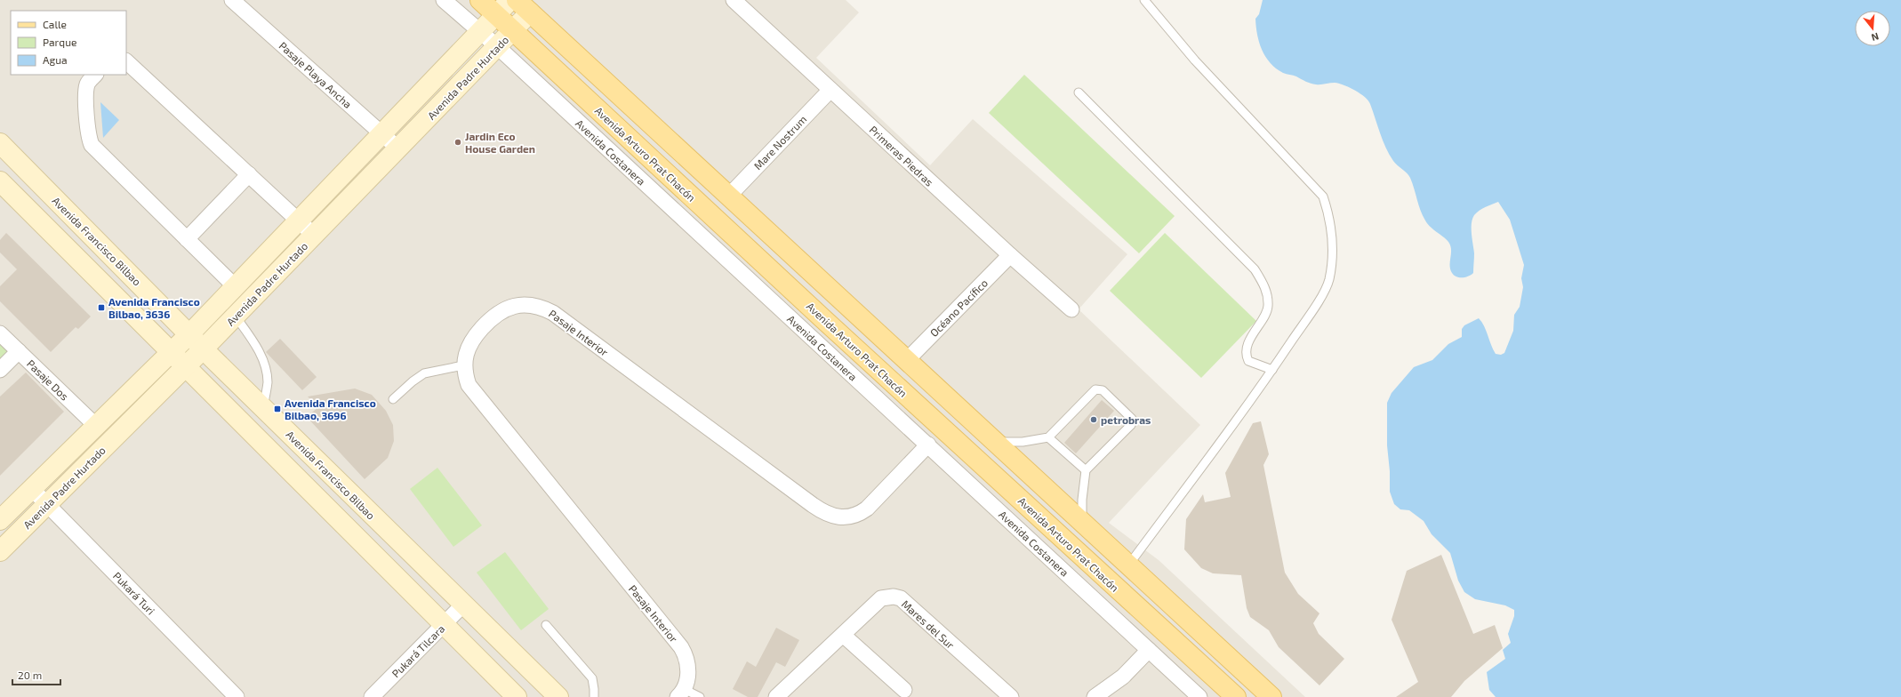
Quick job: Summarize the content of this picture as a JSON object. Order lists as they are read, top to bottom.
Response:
{
  "streets": {
    "main road": ["Avenida Padre Hurtado", "Avenida Arturo Prat Chacón", "Avenida Francisco Bilbao"],
    "street": [
      "Pasaje Playa Ancha",
      "Mare Nostrum",
      "Avenida Costanera",
      "Primeras Piedras",
      "Océano Pacífico",
      "Pasaje Interior",
      "Pasaje Dos",
      "Pukará Turi",
      "Mares del Sur",
      "Pukará Tilcara"
    ]
  },
  "crossings": [
    ["Pasaje Playa Ancha", "Avenida Padre Hurtado"],
    ["Avenida Padre Hurtado", "Avenida Costanera"],
    ["Avenida Padre Hurtado", "Avenida Arturo Prat Chacón"],
    ["Avenida Padre Hurtado", "Avenida Francisco Bilbao"],
    ["Avenida Padre Hurtado", "Pasaje Dos"],
    ["Avenida Padre Hurtado", "Pukará Turi"],
    ["Mare Nostrum", "Primeras Piedras"],
    ["Avenida Costanera", "Pasaje Interior"],
    ["Primeras Piedras", "Océano Pacífico"],
    ["Avenida Francisco Bilbao", "Pukará Tilcara"]
  ],
  "places": {
    "other": ["Jardin Eco House Garden", "petrobras"],
    "transit": ["Avenida Francisco Bilbao, 3636", "Avenida Francisco Bilbao, 3696"]
  },
  "legend": ["Calle", "Parque", "Agua"],
  "scale_bar": "20 m",
  "north": "bottom"
}
